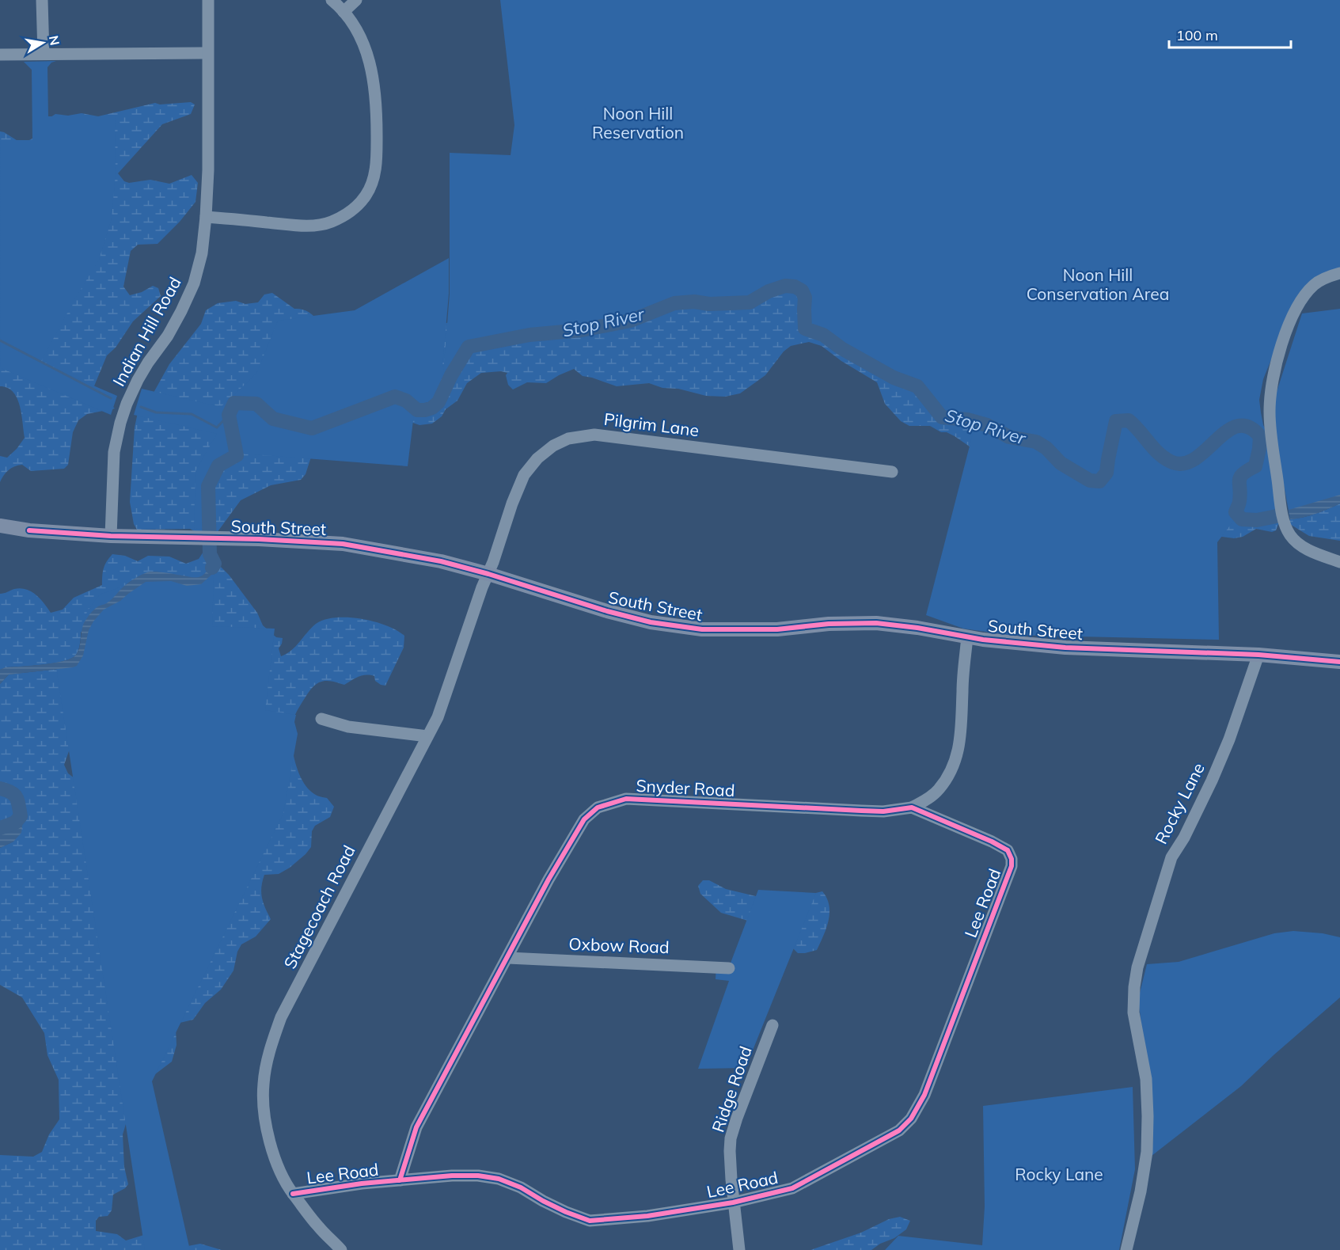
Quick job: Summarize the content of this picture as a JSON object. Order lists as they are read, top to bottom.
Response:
{
  "streets": {
    "main road": ["South Street"],
    "street": [
      "Indian Hill Road",
      "Pilgrim Lane",
      "Snyder Road",
      "Rocky Lane",
      "Lee Road",
      "Stagecoach Road",
      "Oxbow Road",
      "Ridge Road"
    ]
  },
  "crossings": [
    ["Indian Hill Road", "South Street"],
    ["Pilgrim Lane", "South Street"],
    ["Pilgrim Lane", "Stagecoach Road"],
    ["South Street", "Rocky Lane"],
    ["South Street", "Stagecoach Road"],
    ["Snyder Road", "Lee Road"],
    ["Snyder Road", "Oxbow Road"],
    ["Lee Road", "Stagecoach Road"],
    ["Lee Road", "Ridge Road"]
  ],
  "water": ["Stop River"],
  "parks": ["Noon Hill Reservation", "Noon Hill Conservation Area", "Rocky Lane"],
  "scale_bar": "100 m",
  "north": "right"
}
